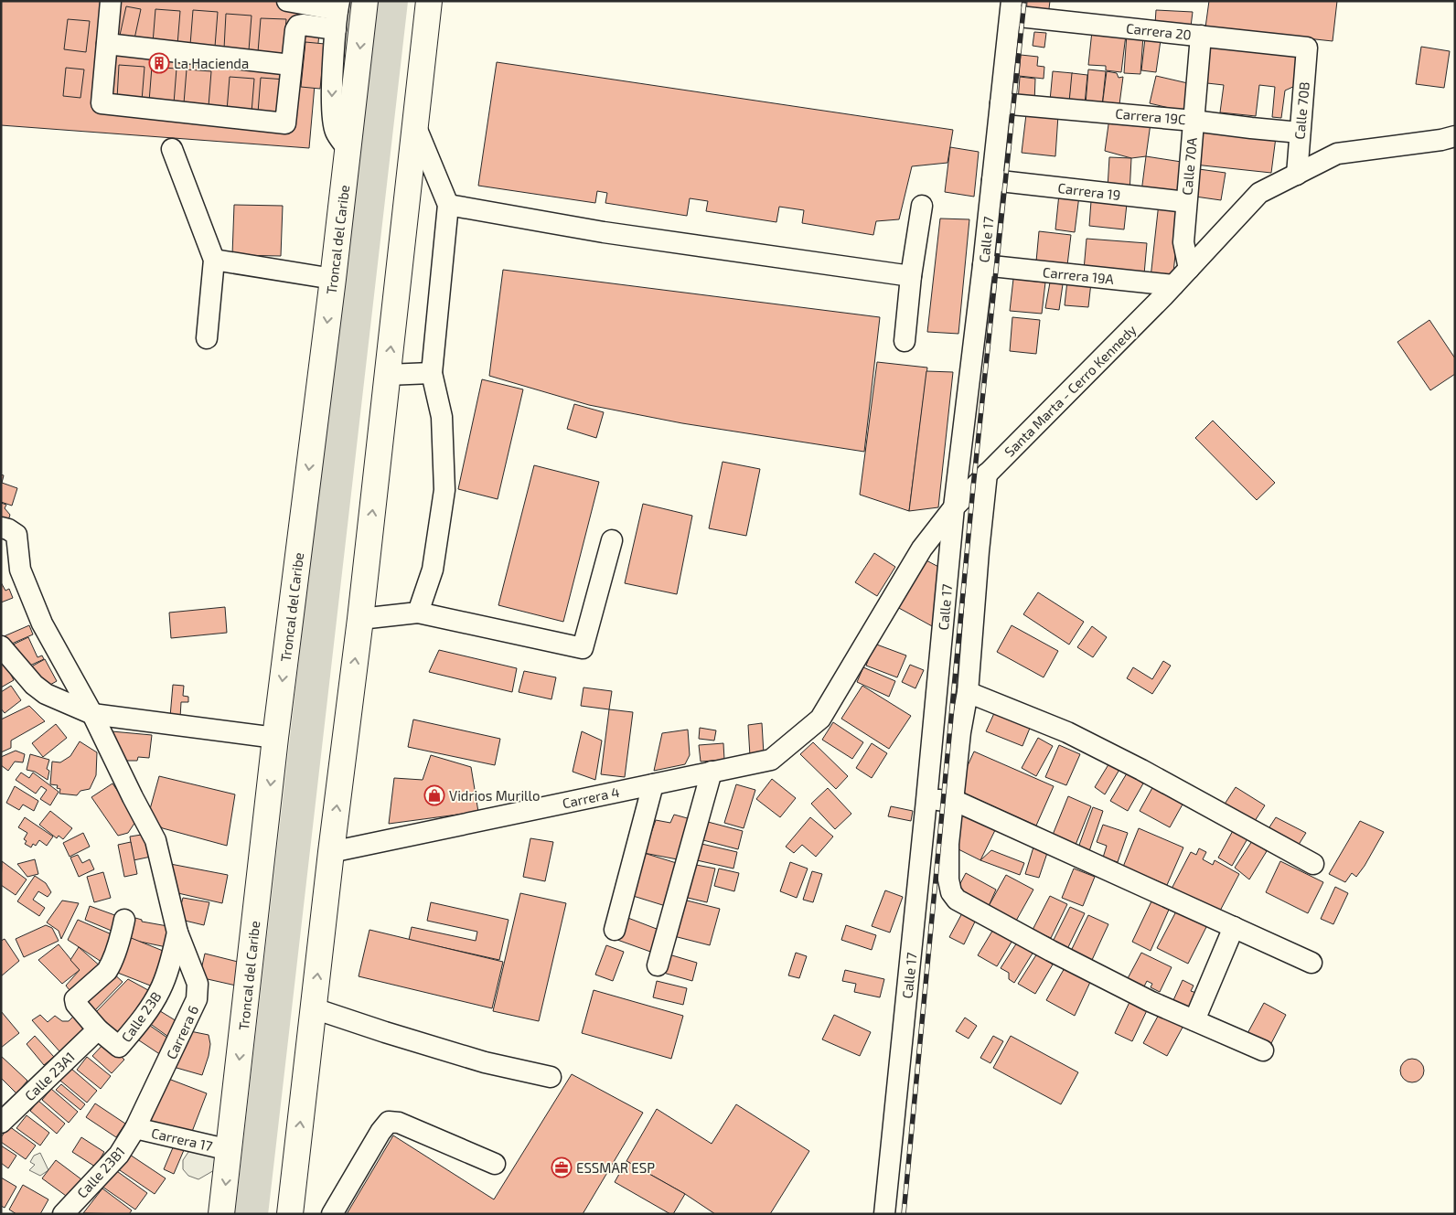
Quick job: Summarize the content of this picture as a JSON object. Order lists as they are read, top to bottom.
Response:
{
  "streets": {
    "highway": ["Troncal del Caribe"],
    "street": [
      "Carrera 20",
      "Calle 70B",
      "Carrera 19C",
      "Calle 70A",
      "Carrera 19",
      "Calle 17",
      "Carrera 19A",
      "Santa Marta - Cerro Kennedy",
      "Carrera 4",
      "Calle 23B",
      "Carrera 6",
      "Calle 23A1",
      "Carrera 17",
      "Calle 23B1"
    ]
  },
  "crossings": [
    ["Carrera 20", "Calle 70B"],
    ["Carrera 20", "Calle 70A"],
    ["Carrera 20", "Calle 17"],
    ["Calle 70B", "Carrera 19C"],
    ["Calle 70B", "Santa Marta - Cerro Kennedy"],
    ["Carrera 19C", "Calle 70A"],
    ["Carrera 19C", "Calle 17"],
    ["Calle 70A", "Carrera 19"],
    ["Calle 70A", "Santa Marta - Cerro Kennedy"],
    ["Carrera 19", "Calle 17"],
    ["Troncal del Caribe", "Carrera 17"],
    ["Calle 17", "Carrera 19A"],
    ["Calle 17", "Santa Marta - Cerro Kennedy"],
    ["Carrera 19A", "Santa Marta - Cerro Kennedy"],
    ["Santa Marta - Cerro Kennedy", "Carrera 4"],
    ["Calle 23B", "Carrera 6"],
    ["Calle 23B", "Calle 23A1"],
    ["Carrera 6", "Carrera 17"],
    ["Carrera 6", "Calle 23B1"],
    ["Carrera 17", "Calle 23B1"]
  ],
  "places": {
    "building": ["La Hacienda"],
    "shop": ["Vidrios Murillo"],
    "office": ["ESSMAR ESP"]
  }
}
